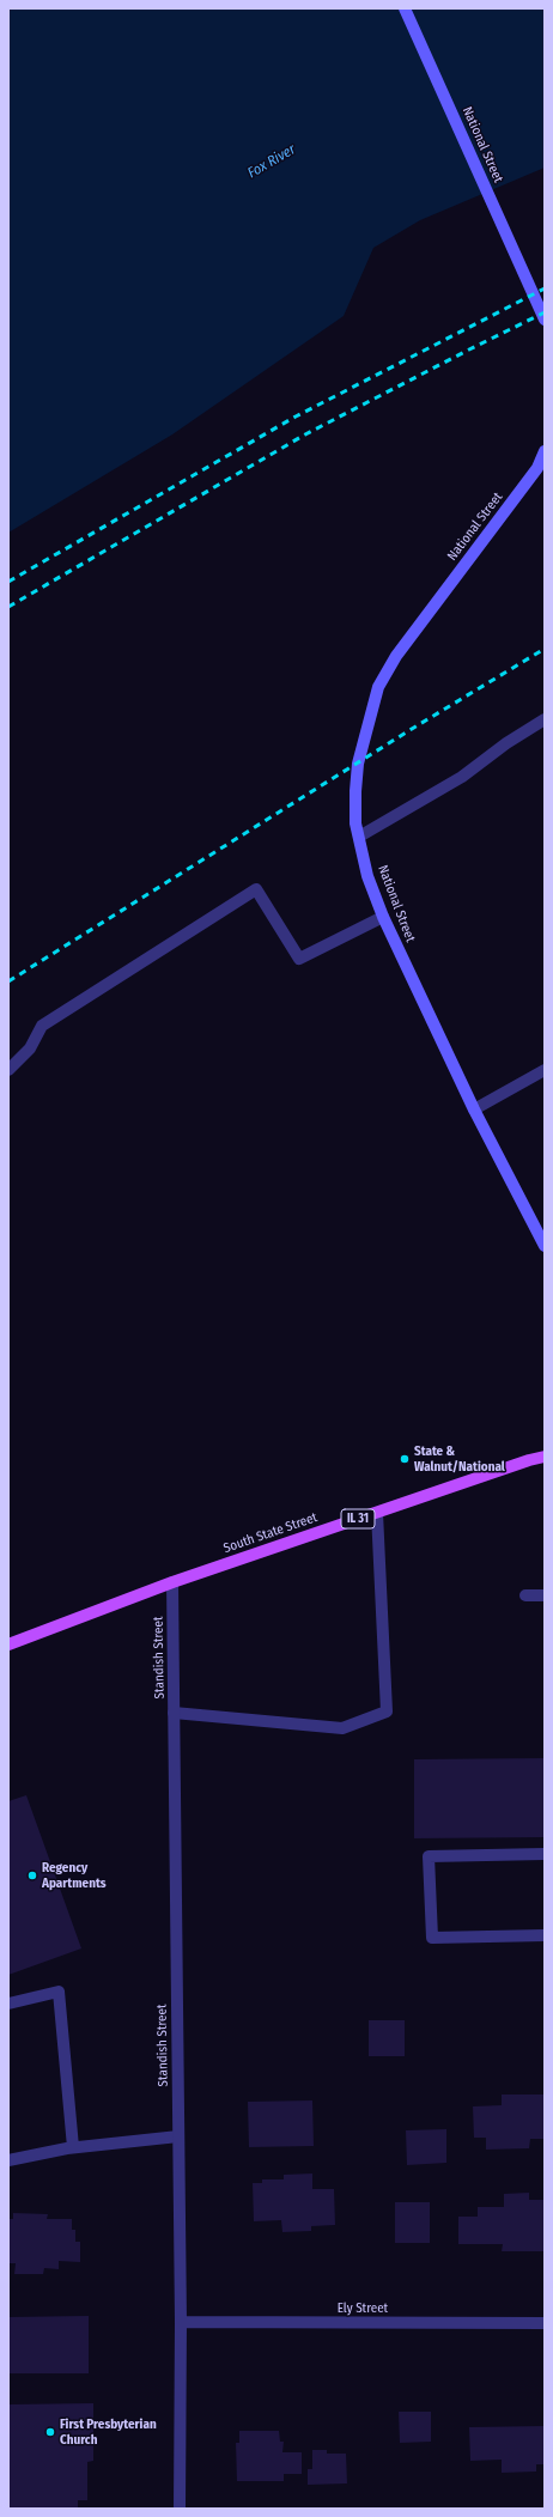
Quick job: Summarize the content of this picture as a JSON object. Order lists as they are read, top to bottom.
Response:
{
  "streets": {
    "main road": ["IL 31", "South State Street"],
    "street": ["National Street", "Standish Street", "Ely Street"]
  },
  "crossings": [
    ["South State Street", "Standish Street"],
    ["Standish Street", "Ely Street"]
  ],
  "water": ["Fox River"],
  "places": ["State & Walnut/National", "Regency Apartments", "First Presbyterian Church"]
}
